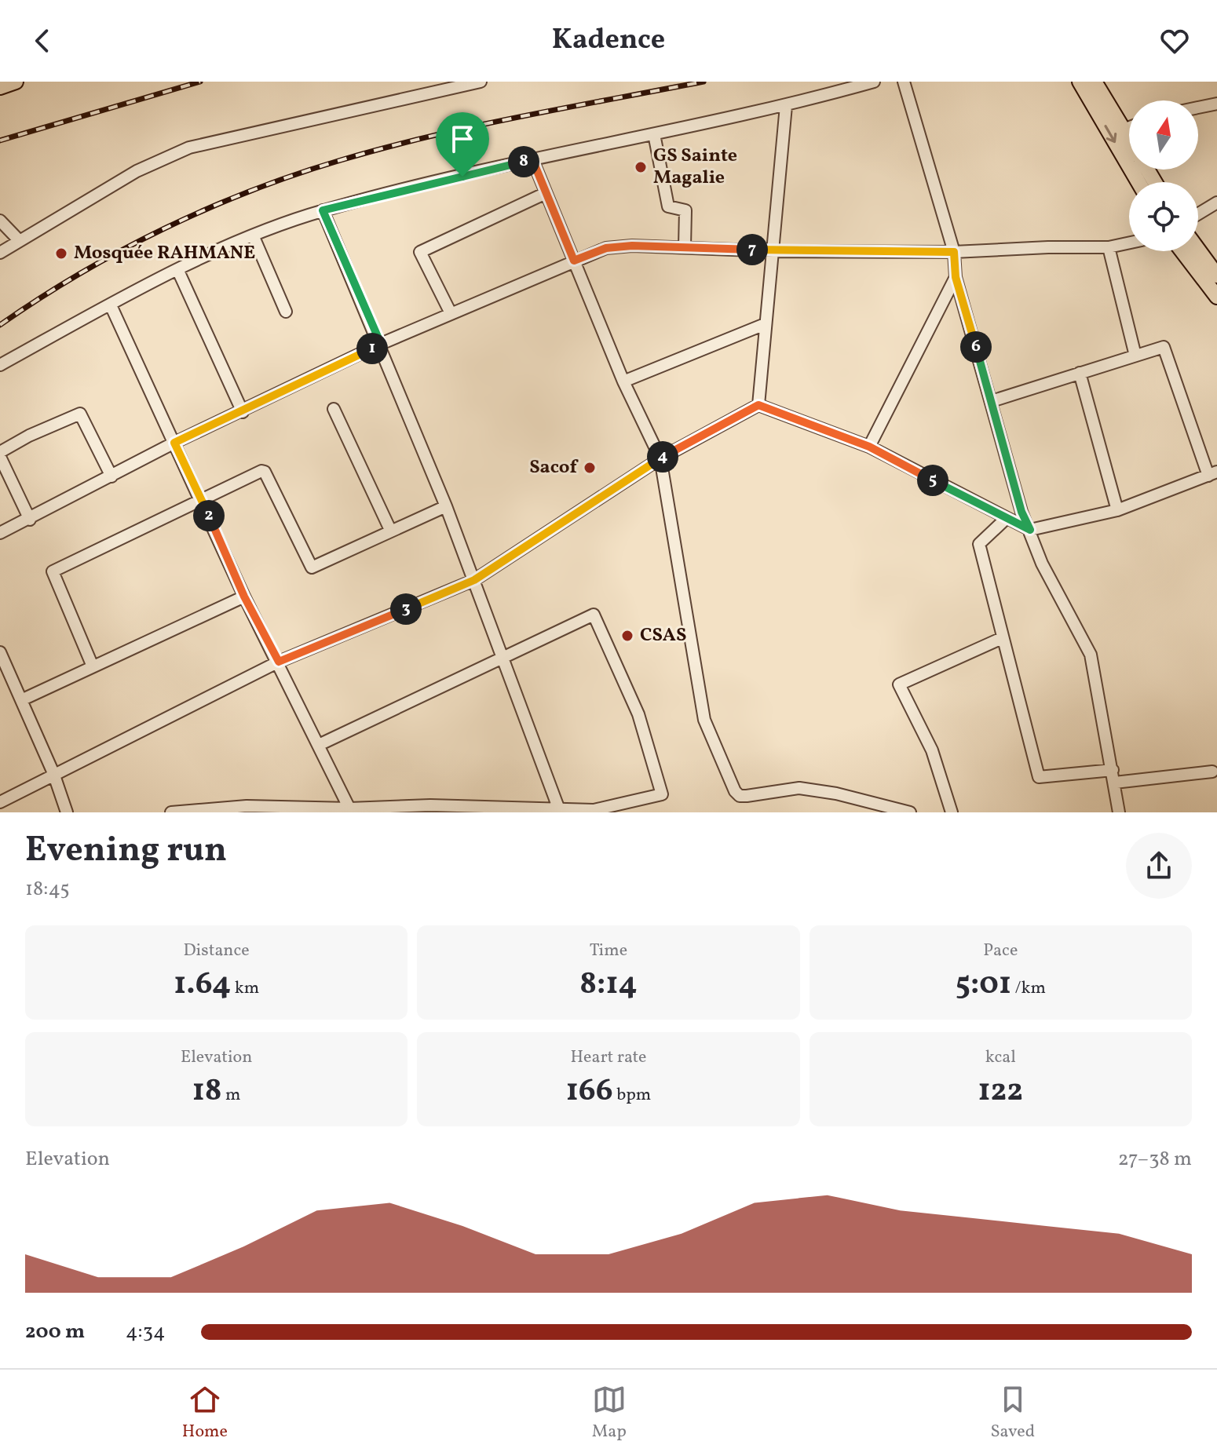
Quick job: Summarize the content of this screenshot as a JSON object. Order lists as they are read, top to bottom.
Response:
{
  "places": [
    "GS Sainte Magalie",
    "Mosquée RAHMANE",
    "Sacof",
    "CSAS"
  ],
  "north": "top",
  "page": {
    "header": "Kadence",
    "pins": [
      "8",
      "7",
      "6",
      "1",
      "4",
      "5",
      "2",
      "3"
    ],
    "heading": ["Evening run", "18:45"],
    "stats": [
      ["Distance", "1.64 km"],
      ["Time", "8:14"],
      ["Pace", "5:01 /km"],
      ["Elevation", "18 m"],
      ["Heart rate", "166 bpm"],
      ["kcal", "122"]
    ],
    "chart": ["Elevation", "27–38 m"],
    "list": [
      {
        "name": "200 m",
        "note": "4:34"
      }
    ],
    "tabs": ["Home", "Map", "Saved"]
  }
}
